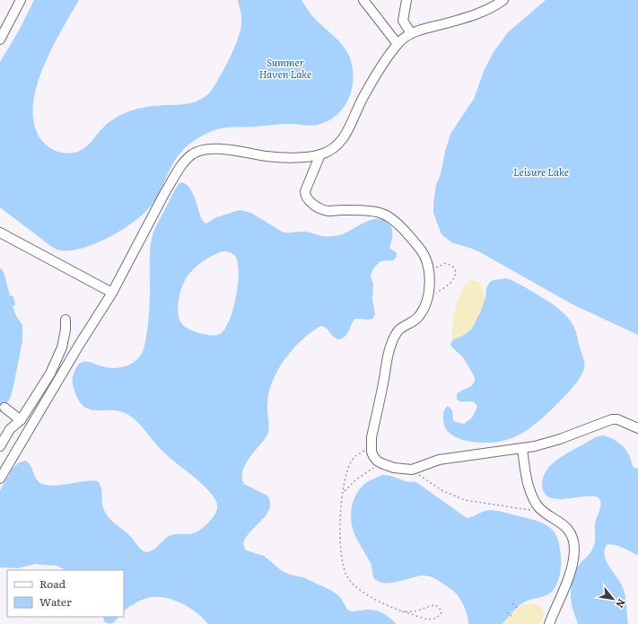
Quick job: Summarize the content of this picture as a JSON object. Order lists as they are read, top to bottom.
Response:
{
  "water": ["Summer Haven Lake", "Leisure Lake"],
  "legend": ["Road", "Water"],
  "north": "bottom right"
}
